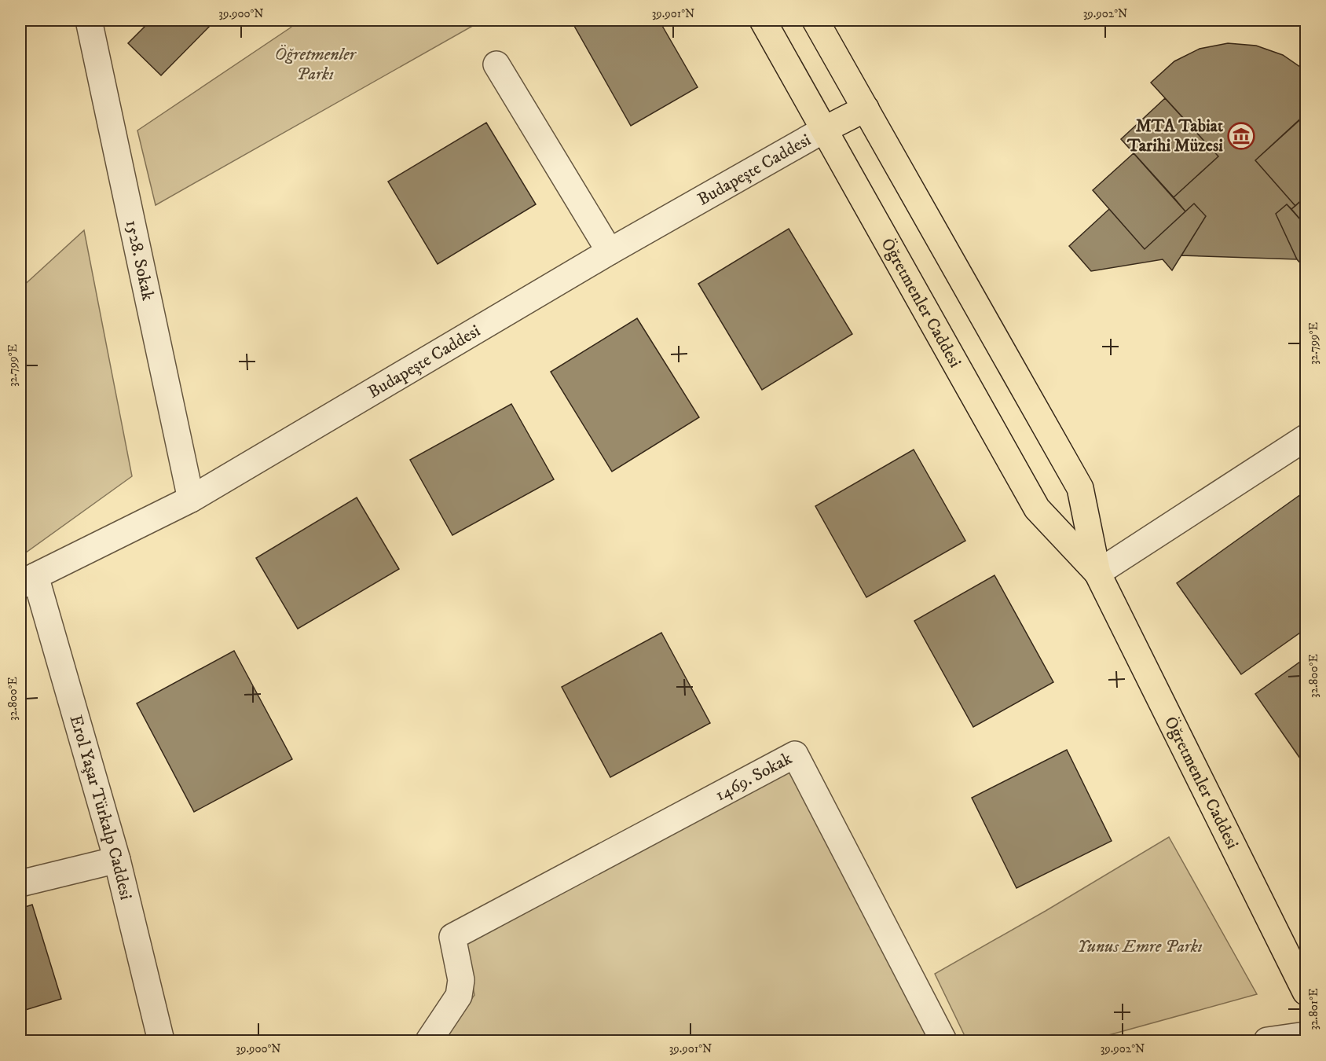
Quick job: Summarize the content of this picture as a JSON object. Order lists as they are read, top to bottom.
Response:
{
  "streets": {
    "main road": ["Öğretmenler Caddesi"],
    "street": [
      "Budapeşte Caddesi",
      "1528. Sokak",
      "1469. Sokak",
      "Erol Yaşar Türkalp Caddesi"
    ]
  },
  "crossings": [
    ["Budapeşte Caddesi", "1528. Sokak"],
    ["Budapeşte Caddesi", "Öğretmenler Caddesi"],
    ["Budapeşte Caddesi", "Erol Yaşar Türkalp Caddesi"]
  ],
  "parks": ["Öğretmenler Parkı", "Yunus Emre Parkı"],
  "places": {
    "museum": ["MTA Tabiat Tarihi Müzesi"]
  },
  "coordinates": [
    "39.900°N",
    "39.901°N",
    "39.902°N",
    "32.799°E",
    "32.800°E",
    "32.801°E"
  ]
}
